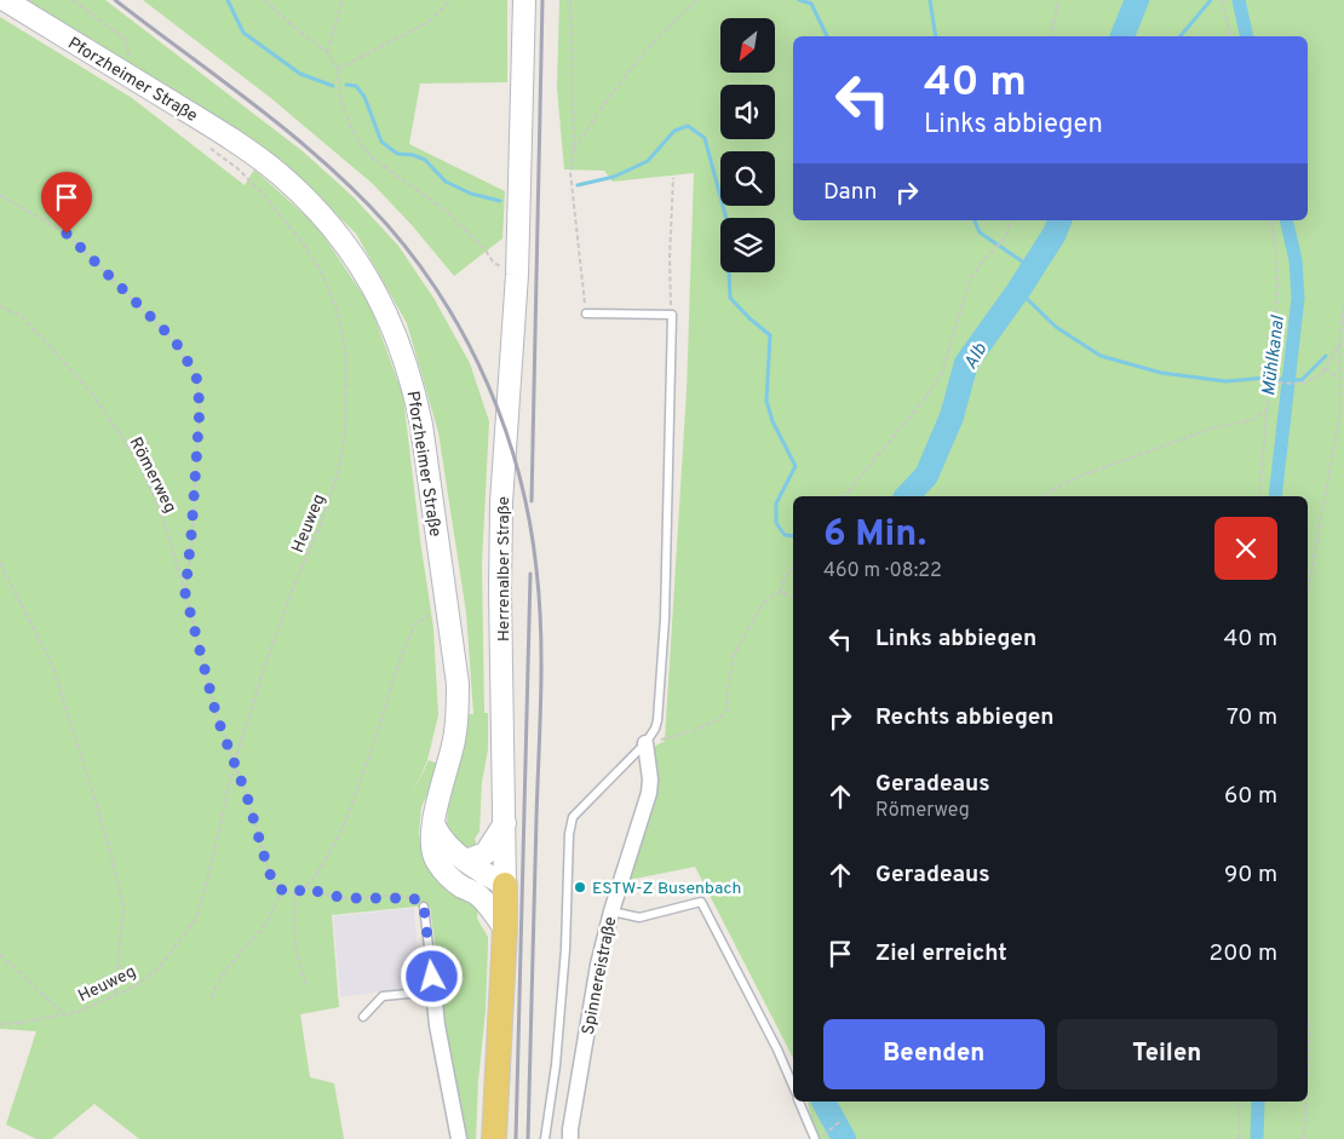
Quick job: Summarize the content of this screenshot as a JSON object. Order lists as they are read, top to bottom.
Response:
{
  "streets": {
    "main road": ["Pforzheimer Straße", "Herrenalber Straße"],
    "street": ["Spinnereistraße"],
    "path": ["Römerweg", "Heuweg"]
  },
  "crossings": [
    ["Pforzheimer Straße", "Herrenalber Straße"],
    ["Römerweg", "Heuweg"]
  ],
  "water": ["Alb", "Mühlkanal"],
  "places": ["ESTW-Z Busenbach"],
  "north": "bottom left",
  "page": {
    "turn": ["40 m", "Links abbiegen"],
    "then": "Dann",
    "heading": ["6 Min.", "460 m · 08:22"],
    "list": [
      {
        "name": "Links abbiegen",
        "value": "40 m"
      },
      {
        "name": "Rechts abbiegen",
        "value": "70 m"
      },
      {
        "name": "Geradeaus",
        "note": "Römerweg",
        "value": "60 m"
      },
      {
        "name": "Geradeaus",
        "value": "90 m"
      },
      {
        "name": "Ziel erreicht",
        "value": "200 m"
      }
    ],
    "buttons": ["Beenden", "Teilen"]
  }
}
